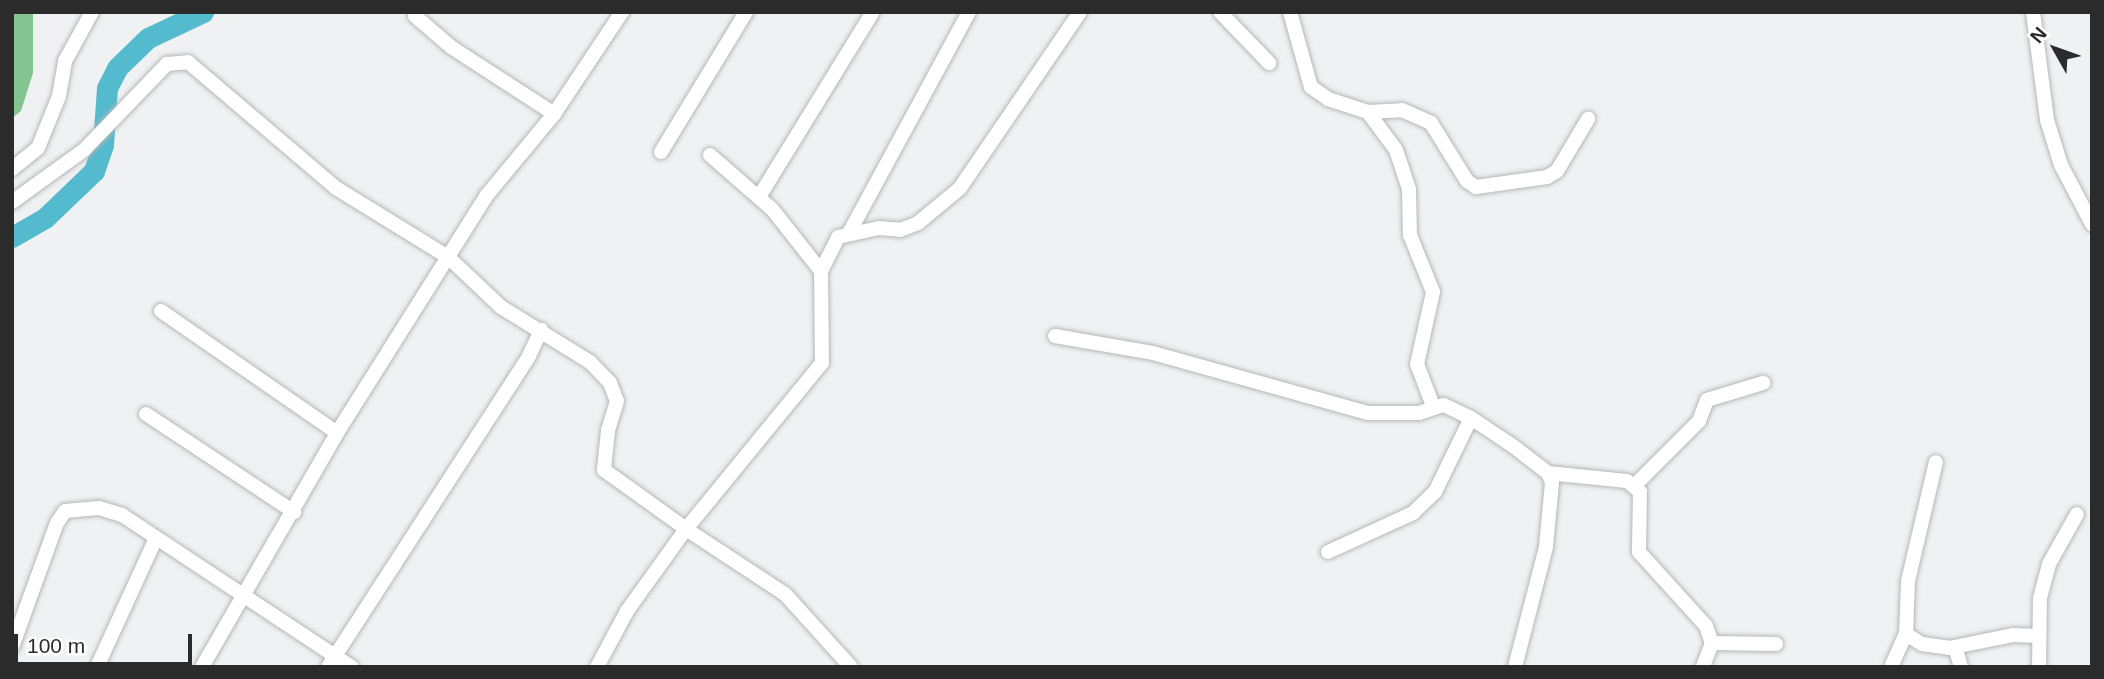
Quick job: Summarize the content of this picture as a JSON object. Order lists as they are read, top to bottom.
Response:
{
  "scale_bar": "100 m",
  "north": "top left"
}
